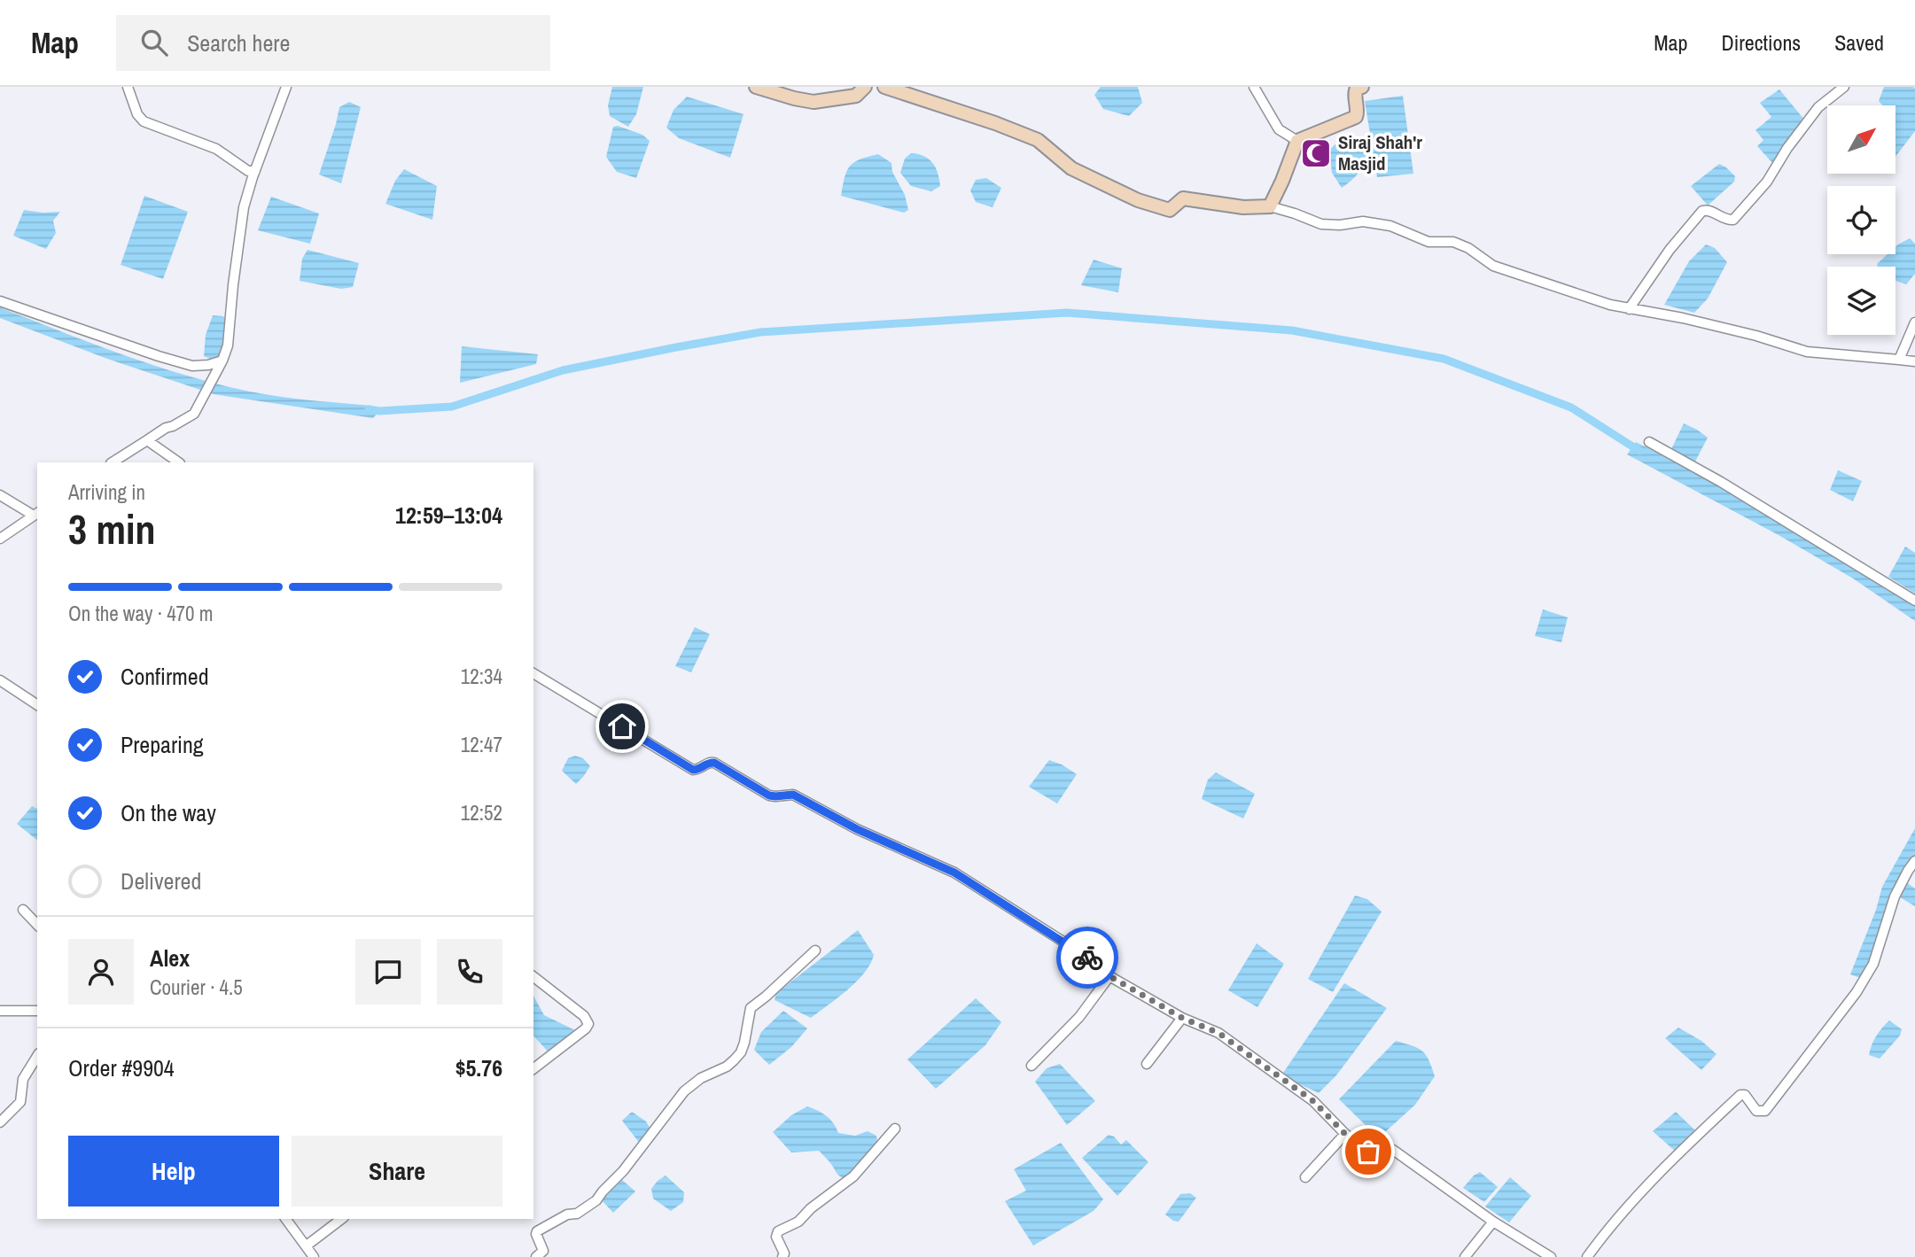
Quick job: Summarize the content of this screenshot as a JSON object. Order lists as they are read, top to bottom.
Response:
{
  "places": {
    "mosque": ["Siraj Shah'r Masjid"]
  },
  "north": "top right",
  "page": {
    "header": "Map",
    "search": "Search here",
    "nav": ["Map", "Directions", "Saved"],
    "heading": ["3 min", "Arriving in", "12:59–13:04"],
    "panel": [
      "Alex",
      "Courier · 4.5",
      "Order #9904",
      "$5.76"
    ],
    "bar": "On the way · 470 m",
    "list": [
      ["Confirmed", "12:34"],
      ["Preparing", "12:47"],
      ["On the way", "12:52"],
      "Delivered"
    ],
    "buttons": ["Help", "Share"]
  }
}
